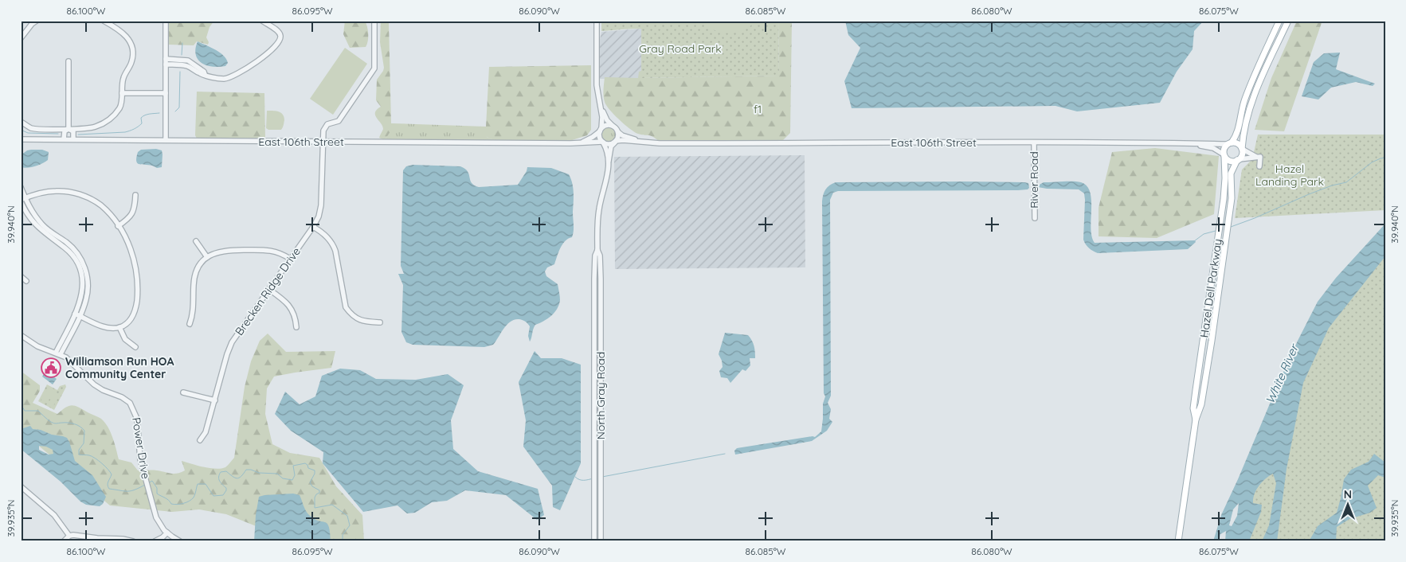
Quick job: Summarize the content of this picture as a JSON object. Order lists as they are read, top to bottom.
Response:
{
  "streets": {
    "main road": ["Hazel Dell Parkway"],
    "street": [
      "East 106th Street",
      "River Road",
      "Brecken Ridge Drive",
      "North Gray Road",
      "Power Drive"
    ]
  },
  "crossings": [
    ["East 106th Street", "River Road"],
    ["East 106th Street", "Hazel Dell Parkway"],
    ["East 106th Street", "Brecken Ridge Drive"],
    ["East 106th Street", "North Gray Road"]
  ],
  "water": ["White River"],
  "parks": ["Gray Road Park", "f1", "Hazel Landing Park"],
  "places": {
    "public building": ["Williamson Run HOA Community Center"]
  },
  "north": "top",
  "coordinates": [
    "86.100°W",
    "86.095°W",
    "86.090°W",
    "86.085°W",
    "86.080°W",
    "86.075°W",
    "39.940°N",
    "39.935°N"
  ]
}
